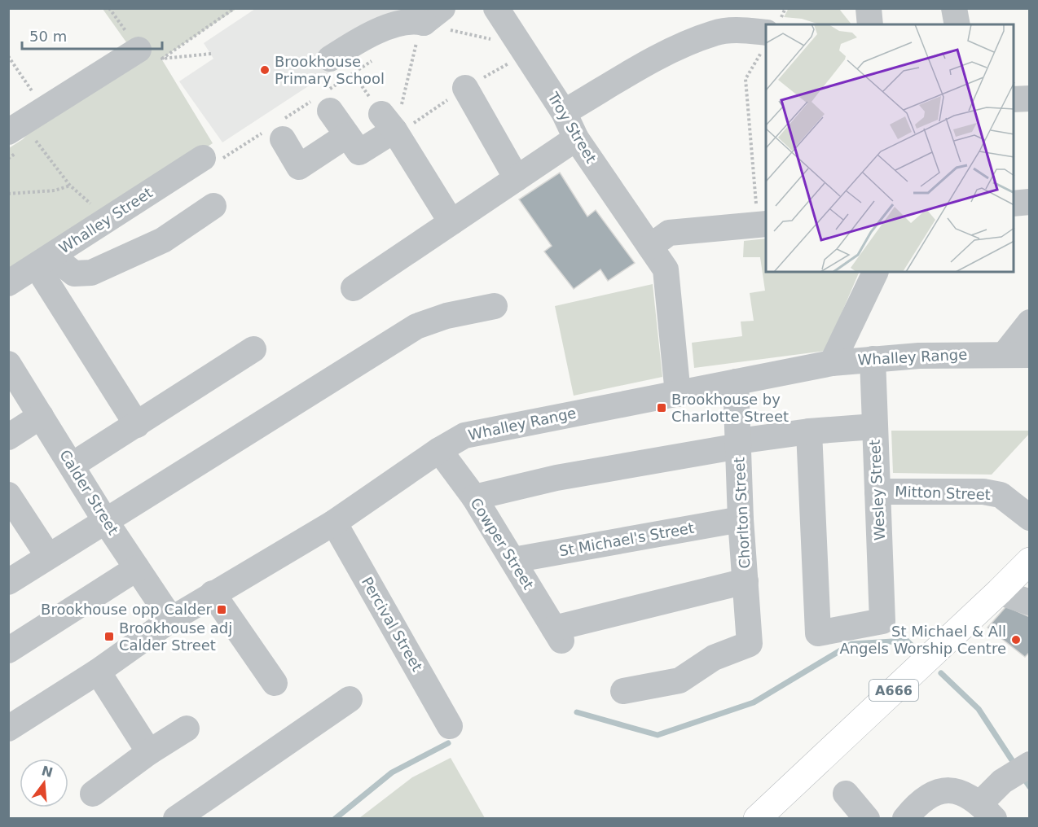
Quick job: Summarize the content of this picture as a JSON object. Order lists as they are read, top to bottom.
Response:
{
  "streets": {
    "highway": ["A666"],
    "street": [
      "Troy Street",
      "Whalley Street",
      "Whalley Range",
      "Wesley Street",
      "Calder Street",
      "Mitton Street",
      "Chorlton Street",
      "St Michael's Street",
      "Cowper Street",
      "Percival Street"
    ]
  },
  "crossings": [
    ["Troy Street", "Whalley Range"],
    ["Whalley Range", "Wesley Street"],
    ["Whalley Range", "Calder Street"],
    ["Whalley Range", "Chorlton Street"],
    ["Whalley Range", "Cowper Street"],
    ["Whalley Range", "Percival Street"],
    ["Wesley Street", "Mitton Street"],
    ["Chorlton Street", "St Michael's Street"],
    ["Chorlton Street", "Cowper Street"],
    ["St Michael's Street", "Cowper Street"]
  ],
  "places": {
    "other": ["Brookhouse Primary School", "St Michael & All Angels Worship Centre"],
    "transit": ["Brookhouse by Charlotte Street", "Brookhouse opp Calder", "Brookhouse adj Calder Street"]
  },
  "scale_bar": "50 m",
  "north": "top"
}
